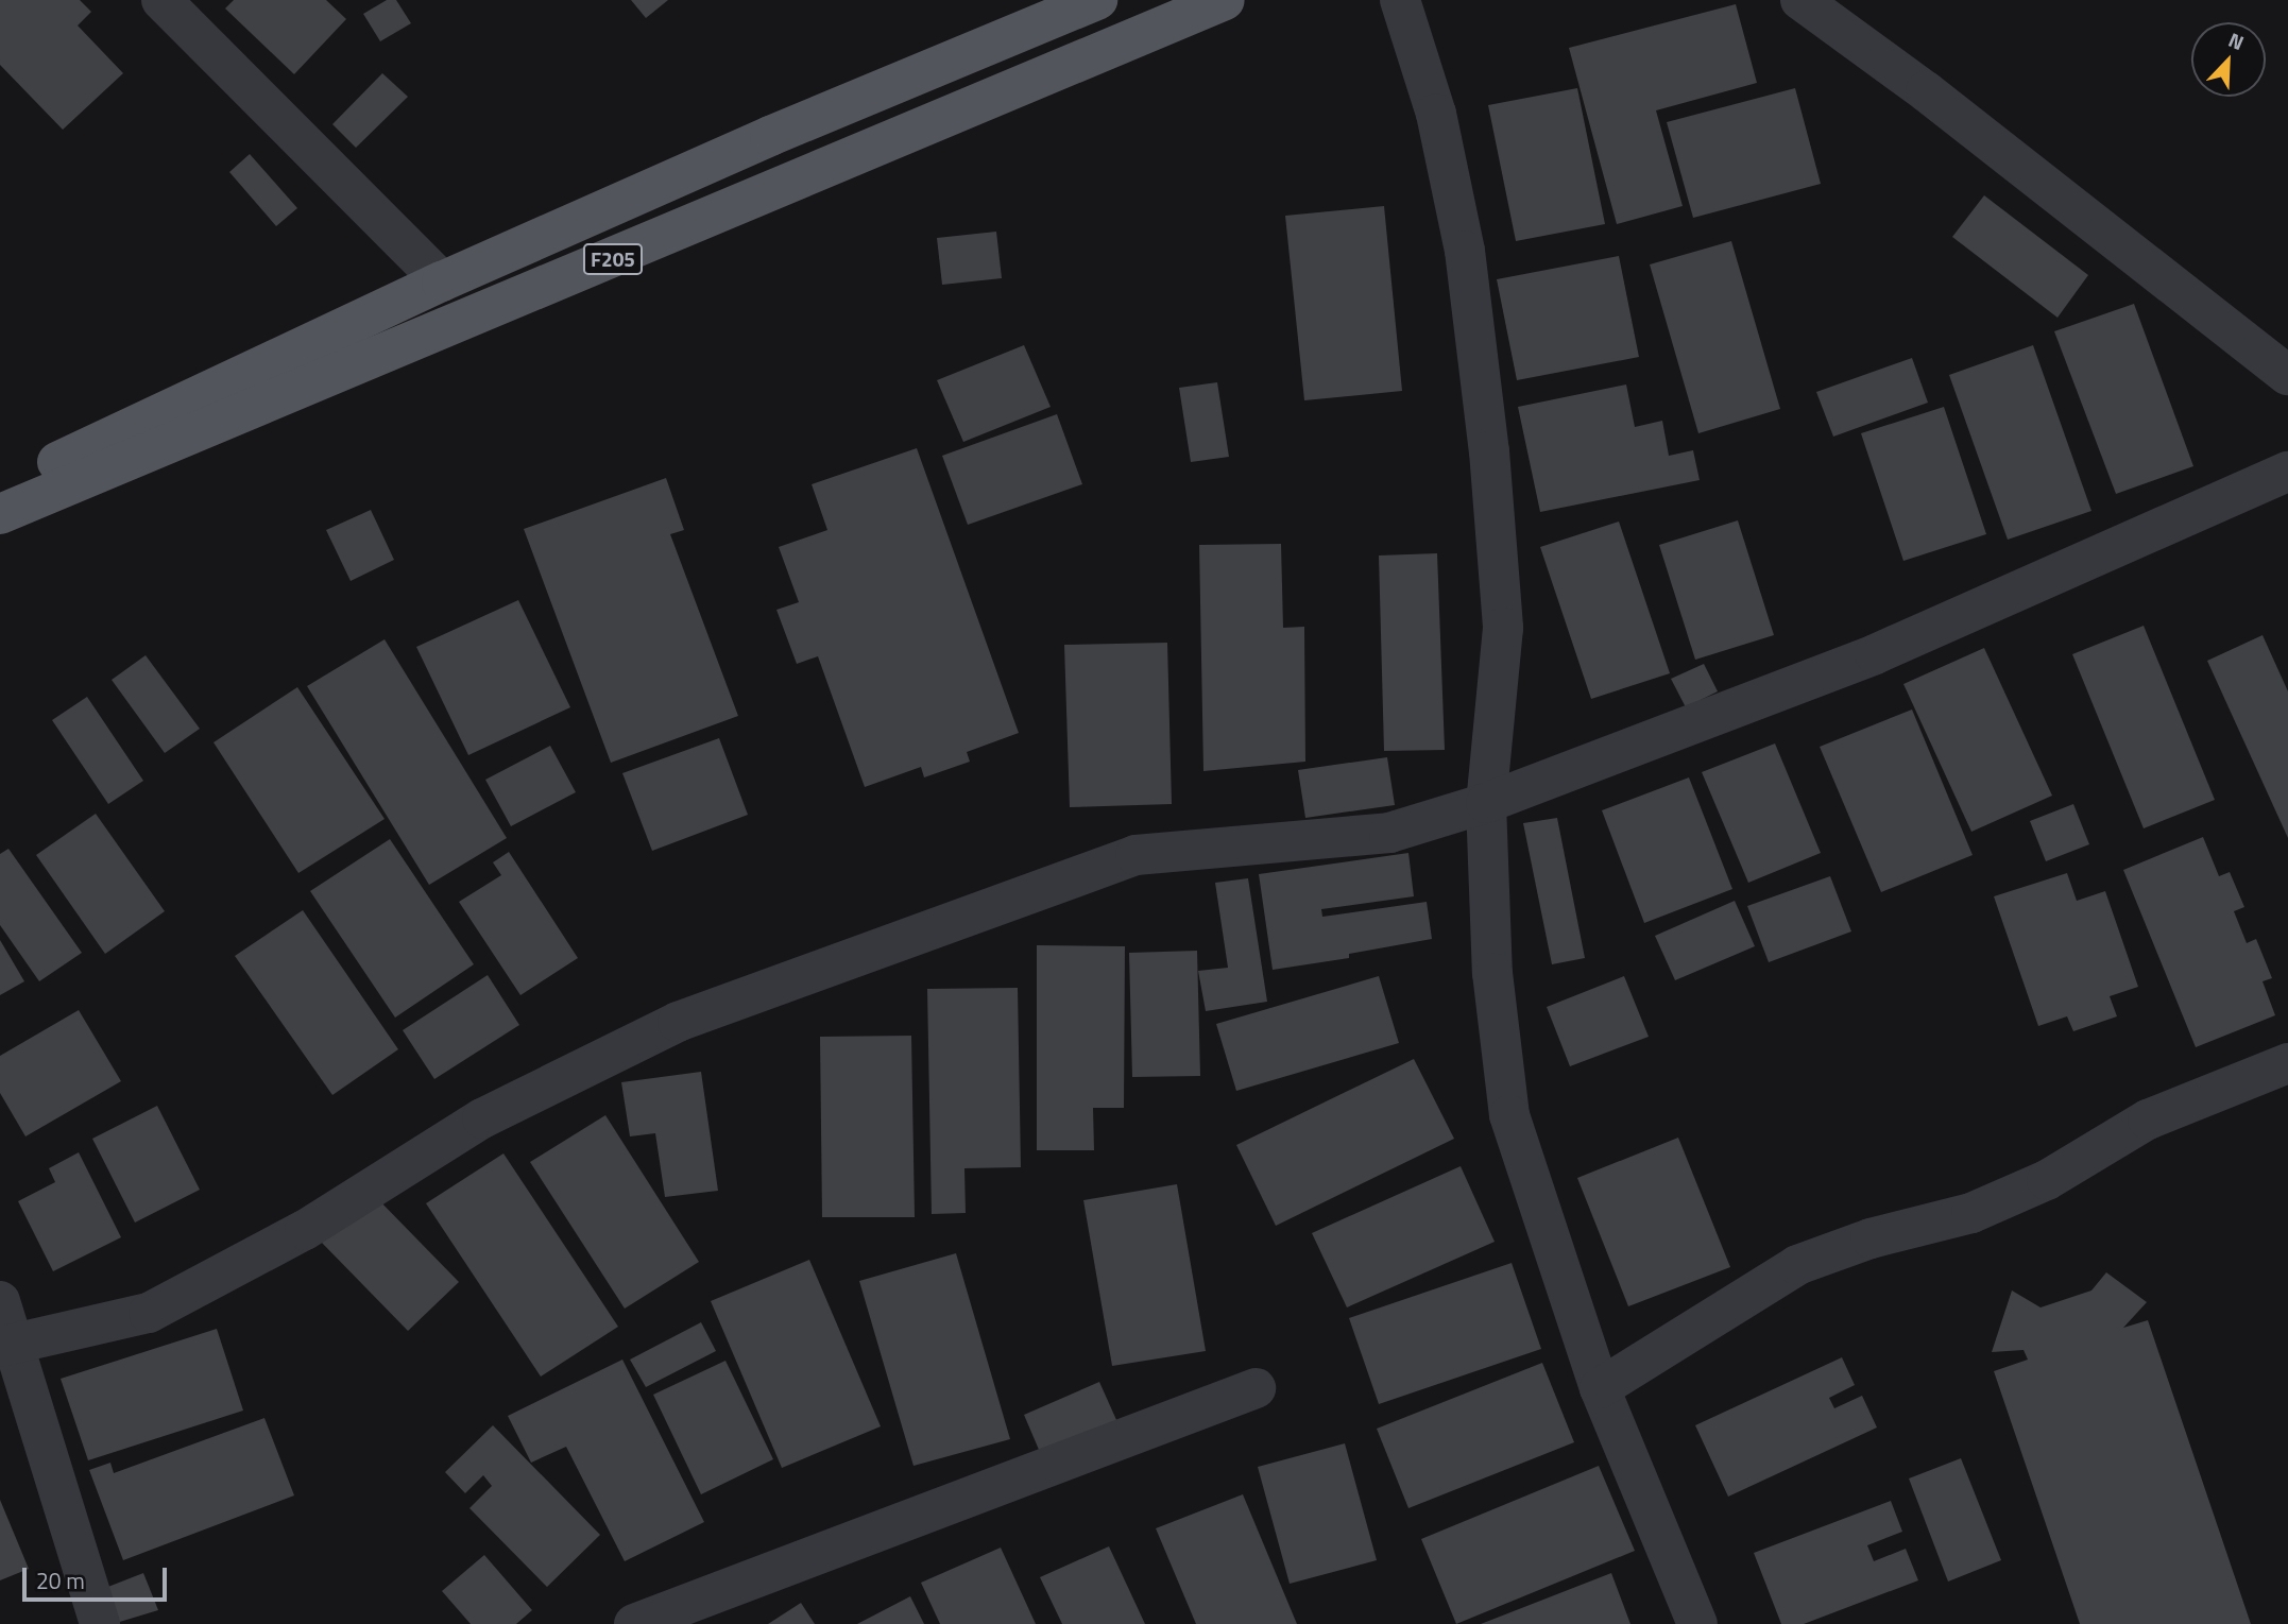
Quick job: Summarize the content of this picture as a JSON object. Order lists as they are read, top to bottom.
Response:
{
  "streets": {
    "main road": ["F205"]
  },
  "scale_bar": "20 m",
  "north": "top right"
}
